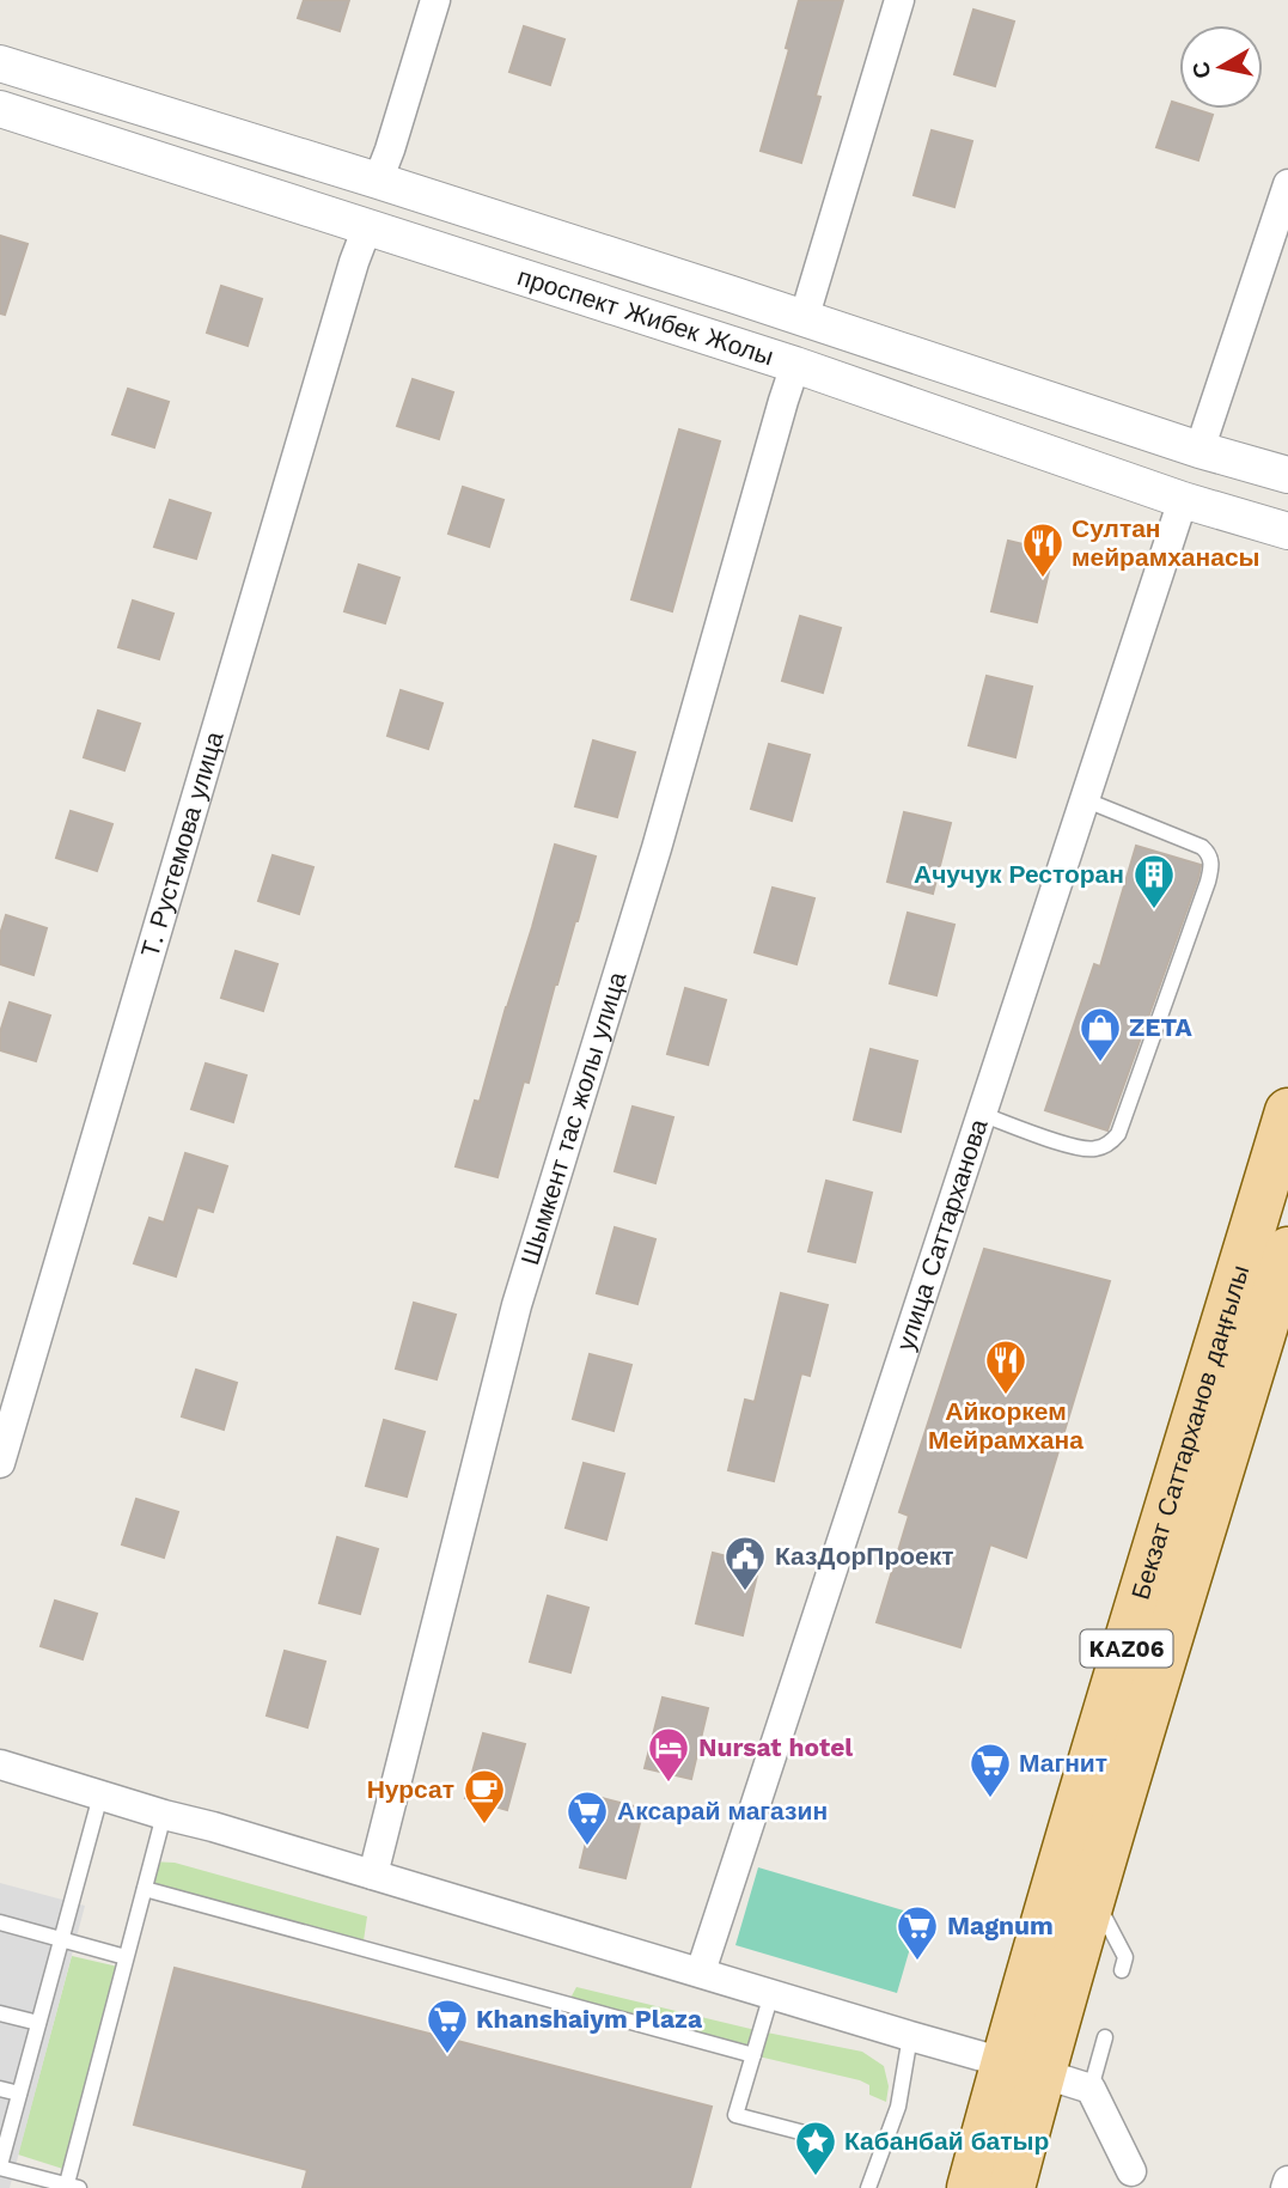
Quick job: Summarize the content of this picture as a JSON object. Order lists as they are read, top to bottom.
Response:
{
  "streets": {
    "main road": ["Бекзат Саттарханов даңғылы", "KАZ06"],
    "street": [
      "проспект Жибек Жолы",
      "Т. Рустемова улица",
      "Шымкент тас жолы улица",
      "улица Саттарханова"
    ]
  },
  "crossings": [
    ["проспект Жибек Жолы", "Т. Рустемова улица"],
    ["проспект Жибек Жолы", "Шымкент тас жолы улица"],
    ["проспект Жибек Жолы", "улица Саттарханова"]
  ],
  "places": {
    "restaurant": ["Султан мейрамханасы", "Айкоркем Мейрамхана"],
    "building": ["Ачучук Ресторан"],
    "shop": ["ZETA"],
    "public building": ["КазДорПроект"],
    "hotel": ["Nursat hotel"],
    "supermarket": [
      "Магнит",
      "Аксарай магазин",
      "Magnum",
      "Khanshaiym Plaza"
    ],
    "cafe": ["Нурсат"],
    "place": ["Кабанбай батыр"]
  },
  "north": "left"
}
